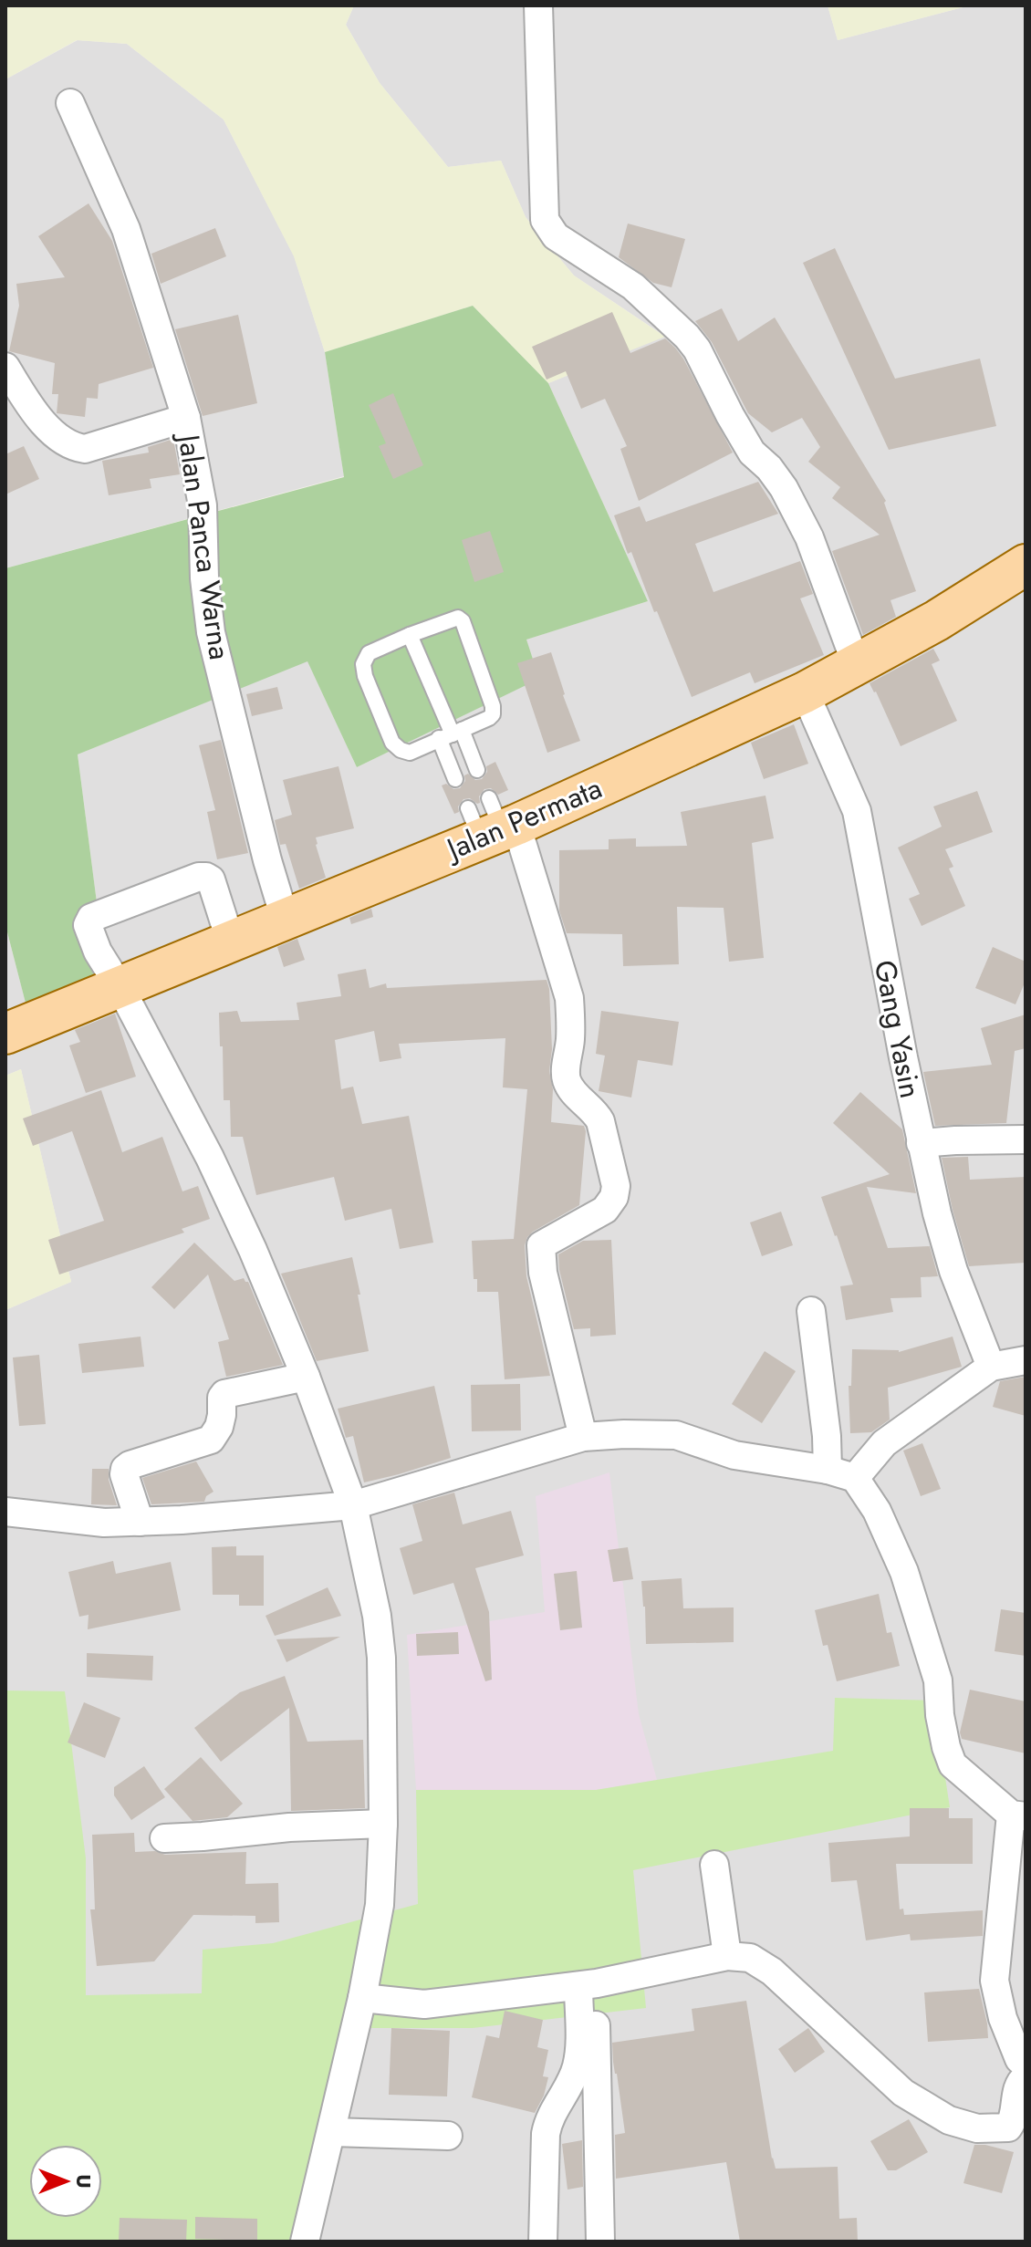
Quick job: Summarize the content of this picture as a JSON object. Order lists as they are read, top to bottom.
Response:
{
  "streets": {
    "main road": ["Jalan Permata"],
    "street": ["Jalan Panca Warna", "Gang Yasin"]
  },
  "crossings": [
    ["Jalan Panca Warna", "Jalan Permata"],
    ["Jalan Permata", "Gang Yasin"]
  ],
  "north": "right"
}
